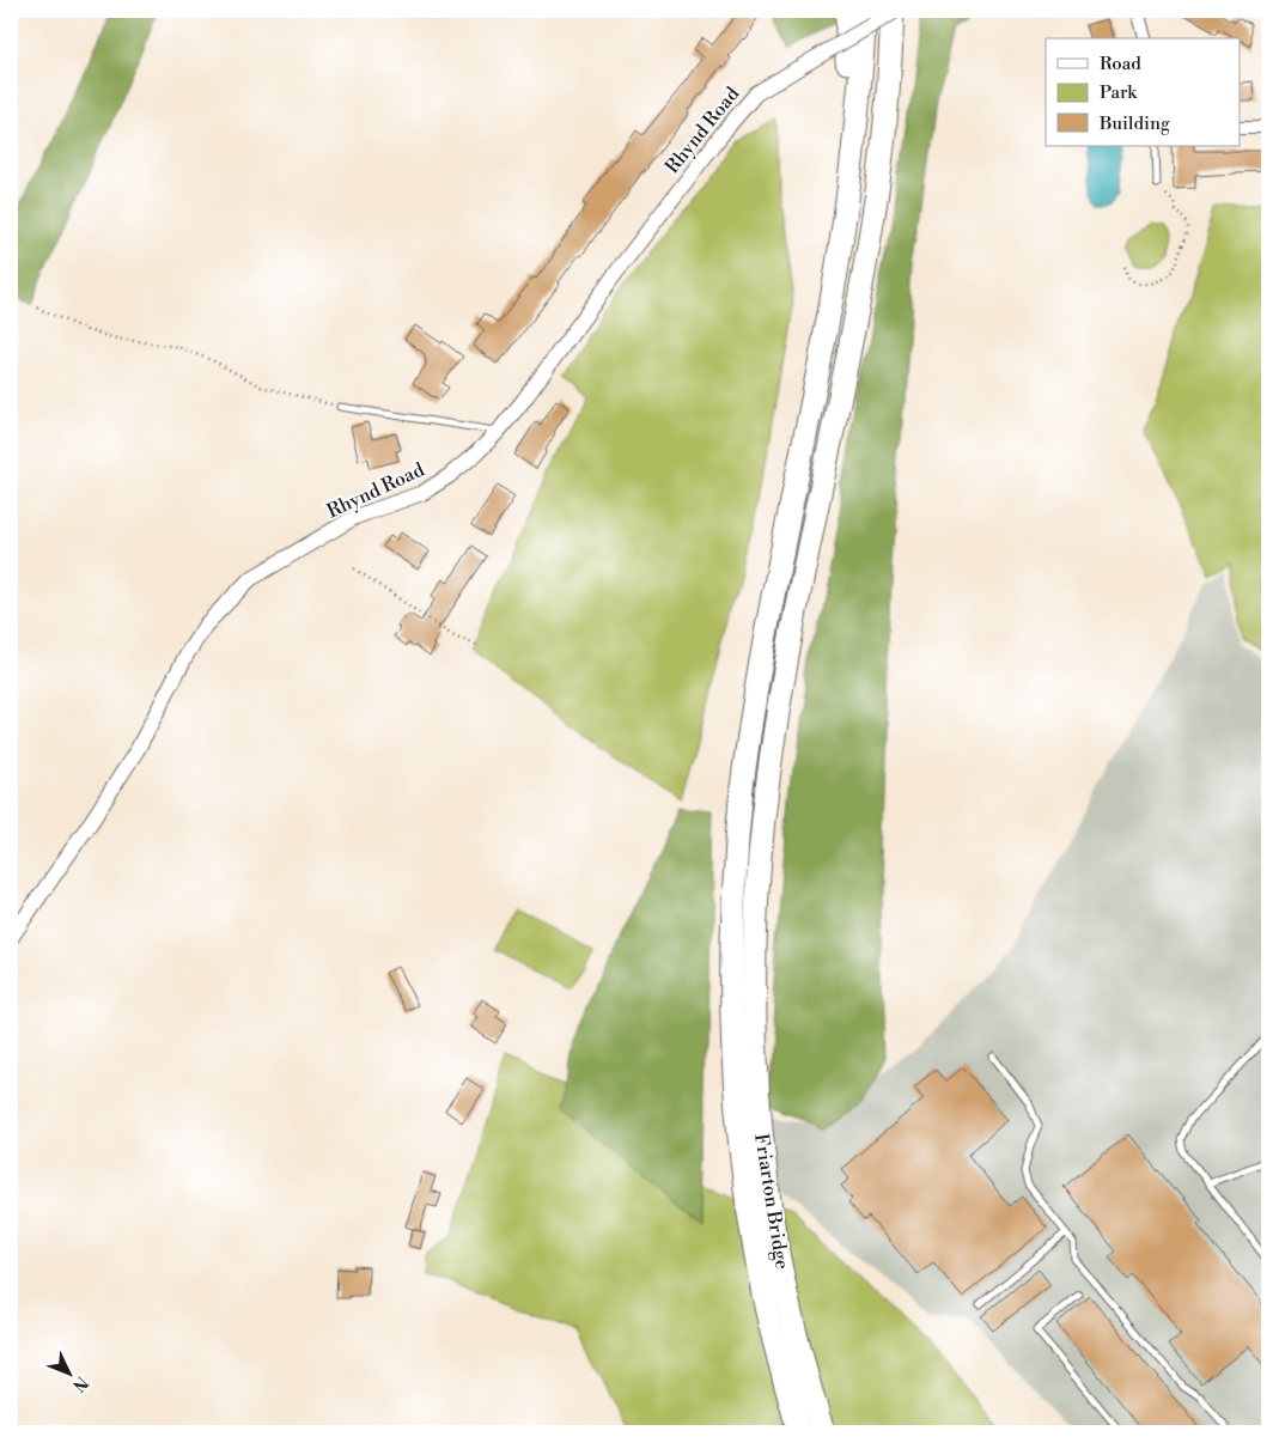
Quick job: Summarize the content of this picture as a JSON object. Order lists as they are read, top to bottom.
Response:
{
  "streets": {
    "highway": ["Friarton Bridge"],
    "street": ["Rhynd Road"]
  },
  "crossings": [
    ["Rhynd Road", "Friarton Bridge"]
  ],
  "legend": ["Road", "Park", "Building"],
  "north": "bottom right"
}
